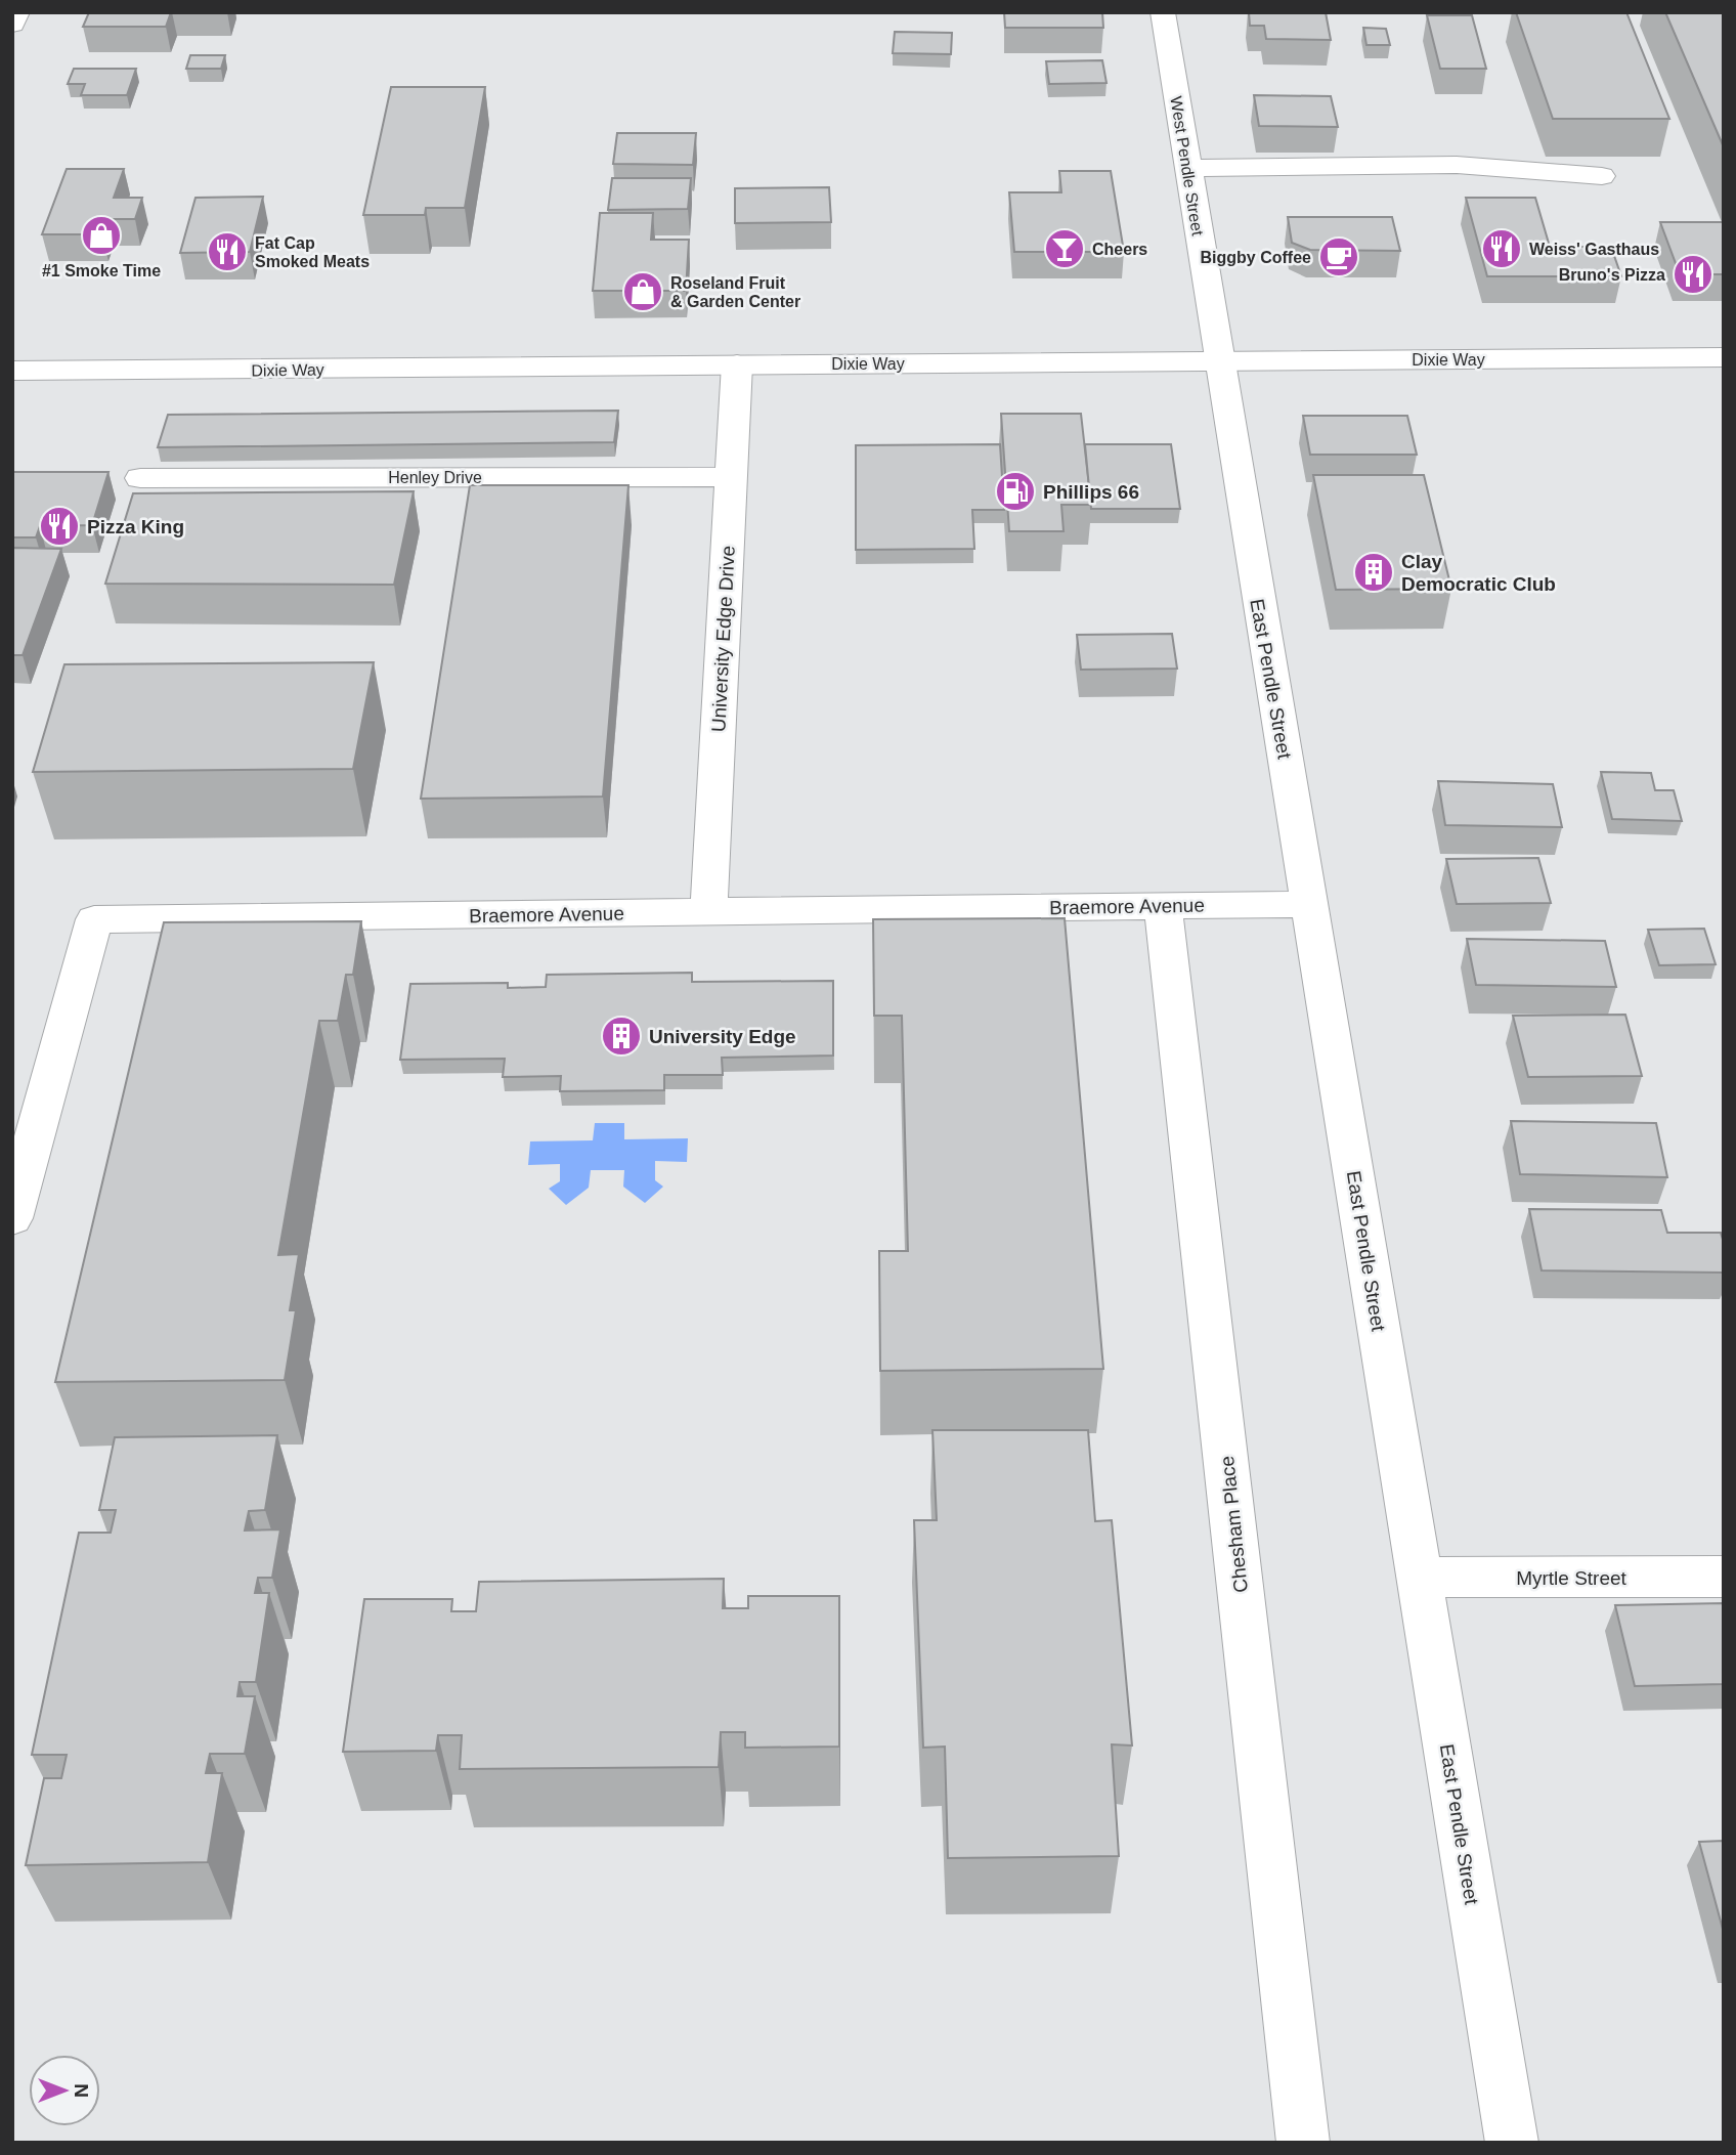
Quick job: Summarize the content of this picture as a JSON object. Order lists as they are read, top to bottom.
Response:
{
  "streets": {
    "street": [
      "West Pendle Street",
      "Dixie Way",
      "Henley Drive",
      "University Edge Drive",
      "East Pendle Street",
      "Braemore Avenue",
      "Chesham Place",
      "Myrtle Street"
    ]
  },
  "crossings": [
    ["West Pendle Street", "Dixie Way"],
    ["West Pendle Street", "East Pendle Street"],
    ["Dixie Way", "University Edge Drive"],
    ["Dixie Way", "East Pendle Street"],
    ["Henley Drive", "University Edge Drive"],
    ["University Edge Drive", "Braemore Avenue"],
    ["East Pendle Street", "Braemore Avenue"],
    ["East Pendle Street", "Myrtle Street"],
    ["Braemore Avenue", "Chesham Place"]
  ],
  "places": {
    "shop": ["#1 Smoke Time", "Roseland Fruit & Garden Center"],
    "bar": ["Cheers"],
    "restaurant": [
      "Weiss' Gasthaus",
      "Fat Cap Smoked Meats",
      "Bruno's Pizza",
      "Pizza King"
    ],
    "cafe": ["Biggby Coffee"],
    "fuel station": ["Phillips 66"],
    "building": ["Clay Democratic Club", "University Edge"]
  },
  "north": "right"
}
